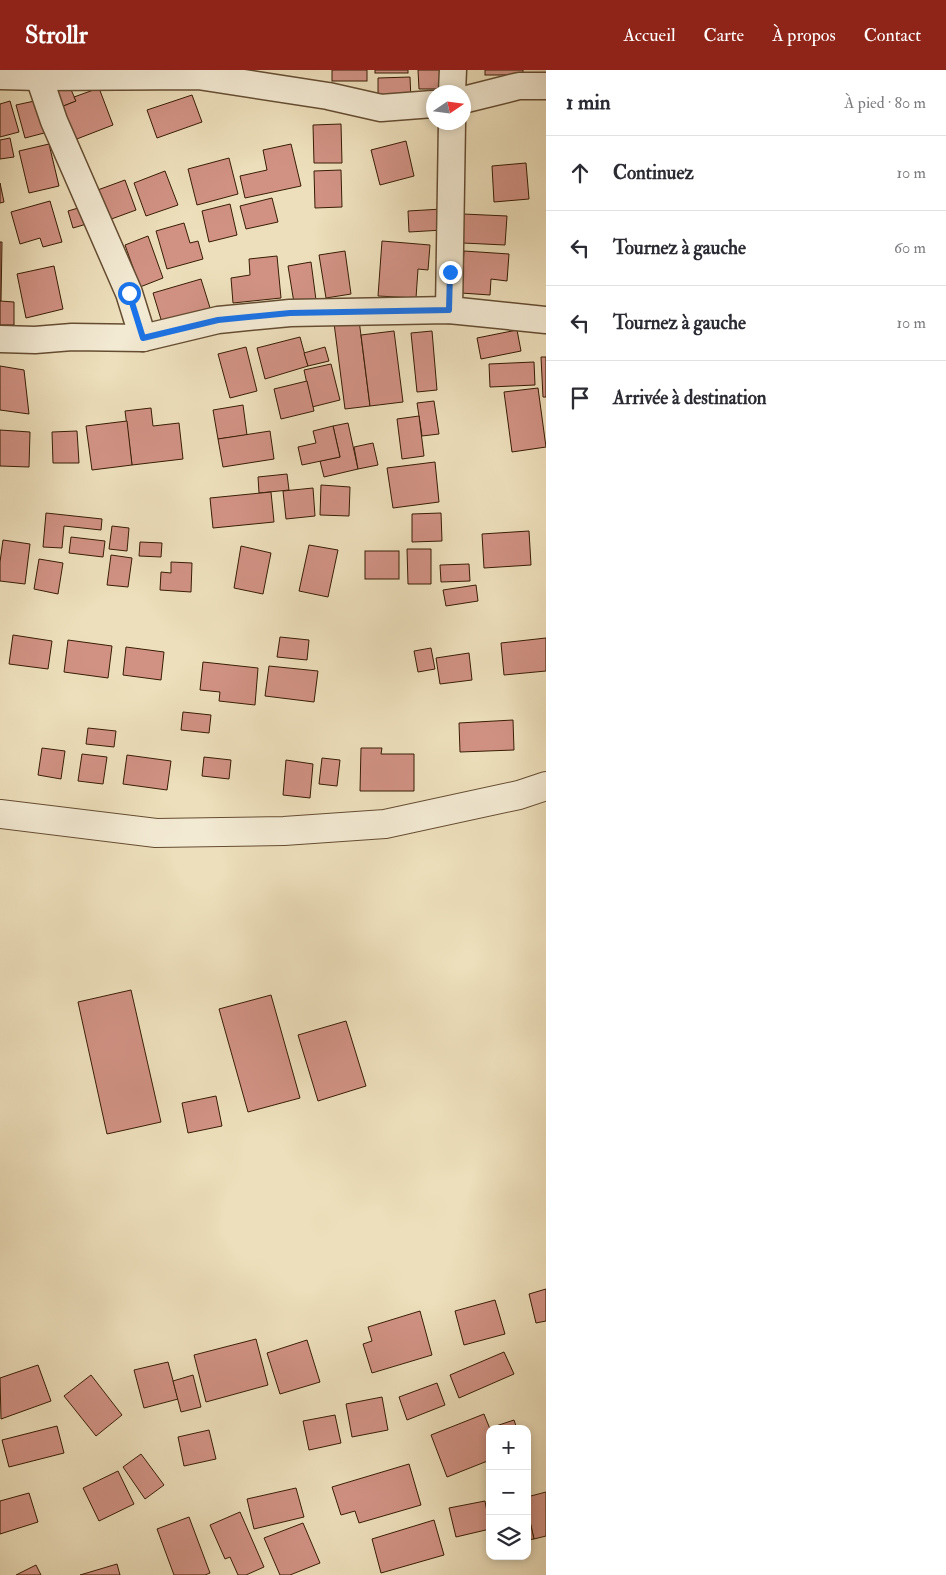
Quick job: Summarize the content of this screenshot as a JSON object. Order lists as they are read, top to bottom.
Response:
{
  "north": "right",
  "page": {
    "header": "Strollr",
    "nav": [
      "Accueil",
      "Carte",
      "À propos",
      "Contact"
    ],
    "heading": ["1 min", "À pied · 80 m"],
    "list": [
      ["Continuez", "10 m"],
      ["Tournez à gauche", "60 m"],
      ["Tournez à gauche", "10 m"],
      "Arrivée à destination"
    ],
    "map_buttons": ["+", "−"]
  }
}
